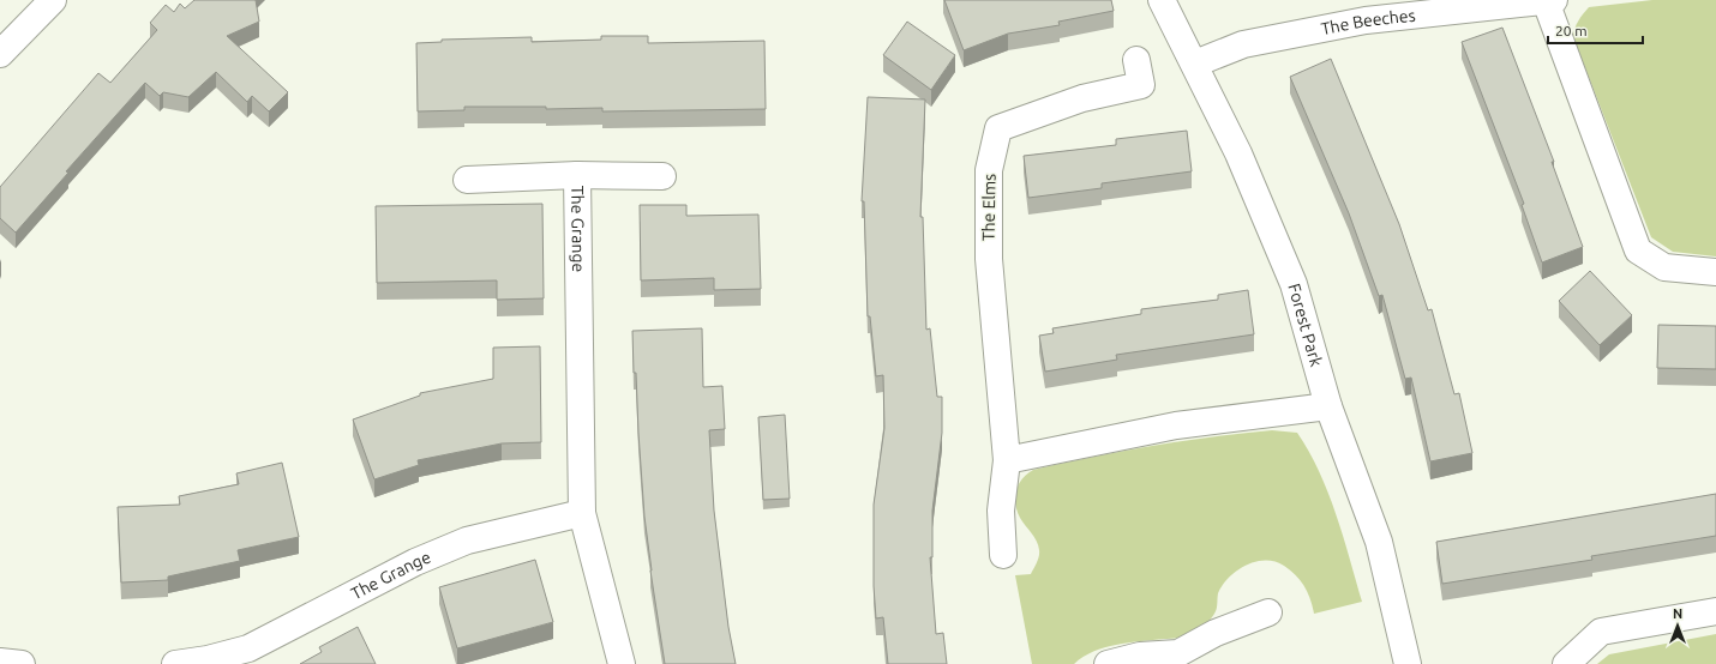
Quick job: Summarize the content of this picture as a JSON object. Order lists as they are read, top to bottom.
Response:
{
  "streets": {
    "street": [
      "The Beeches",
      "The Elms",
      "The Grange",
      "Forest Park"
    ]
  },
  "crossings": [
    ["The Beeches", "Forest Park"]
  ],
  "scale_bar": "20 m",
  "north": "top"
}
